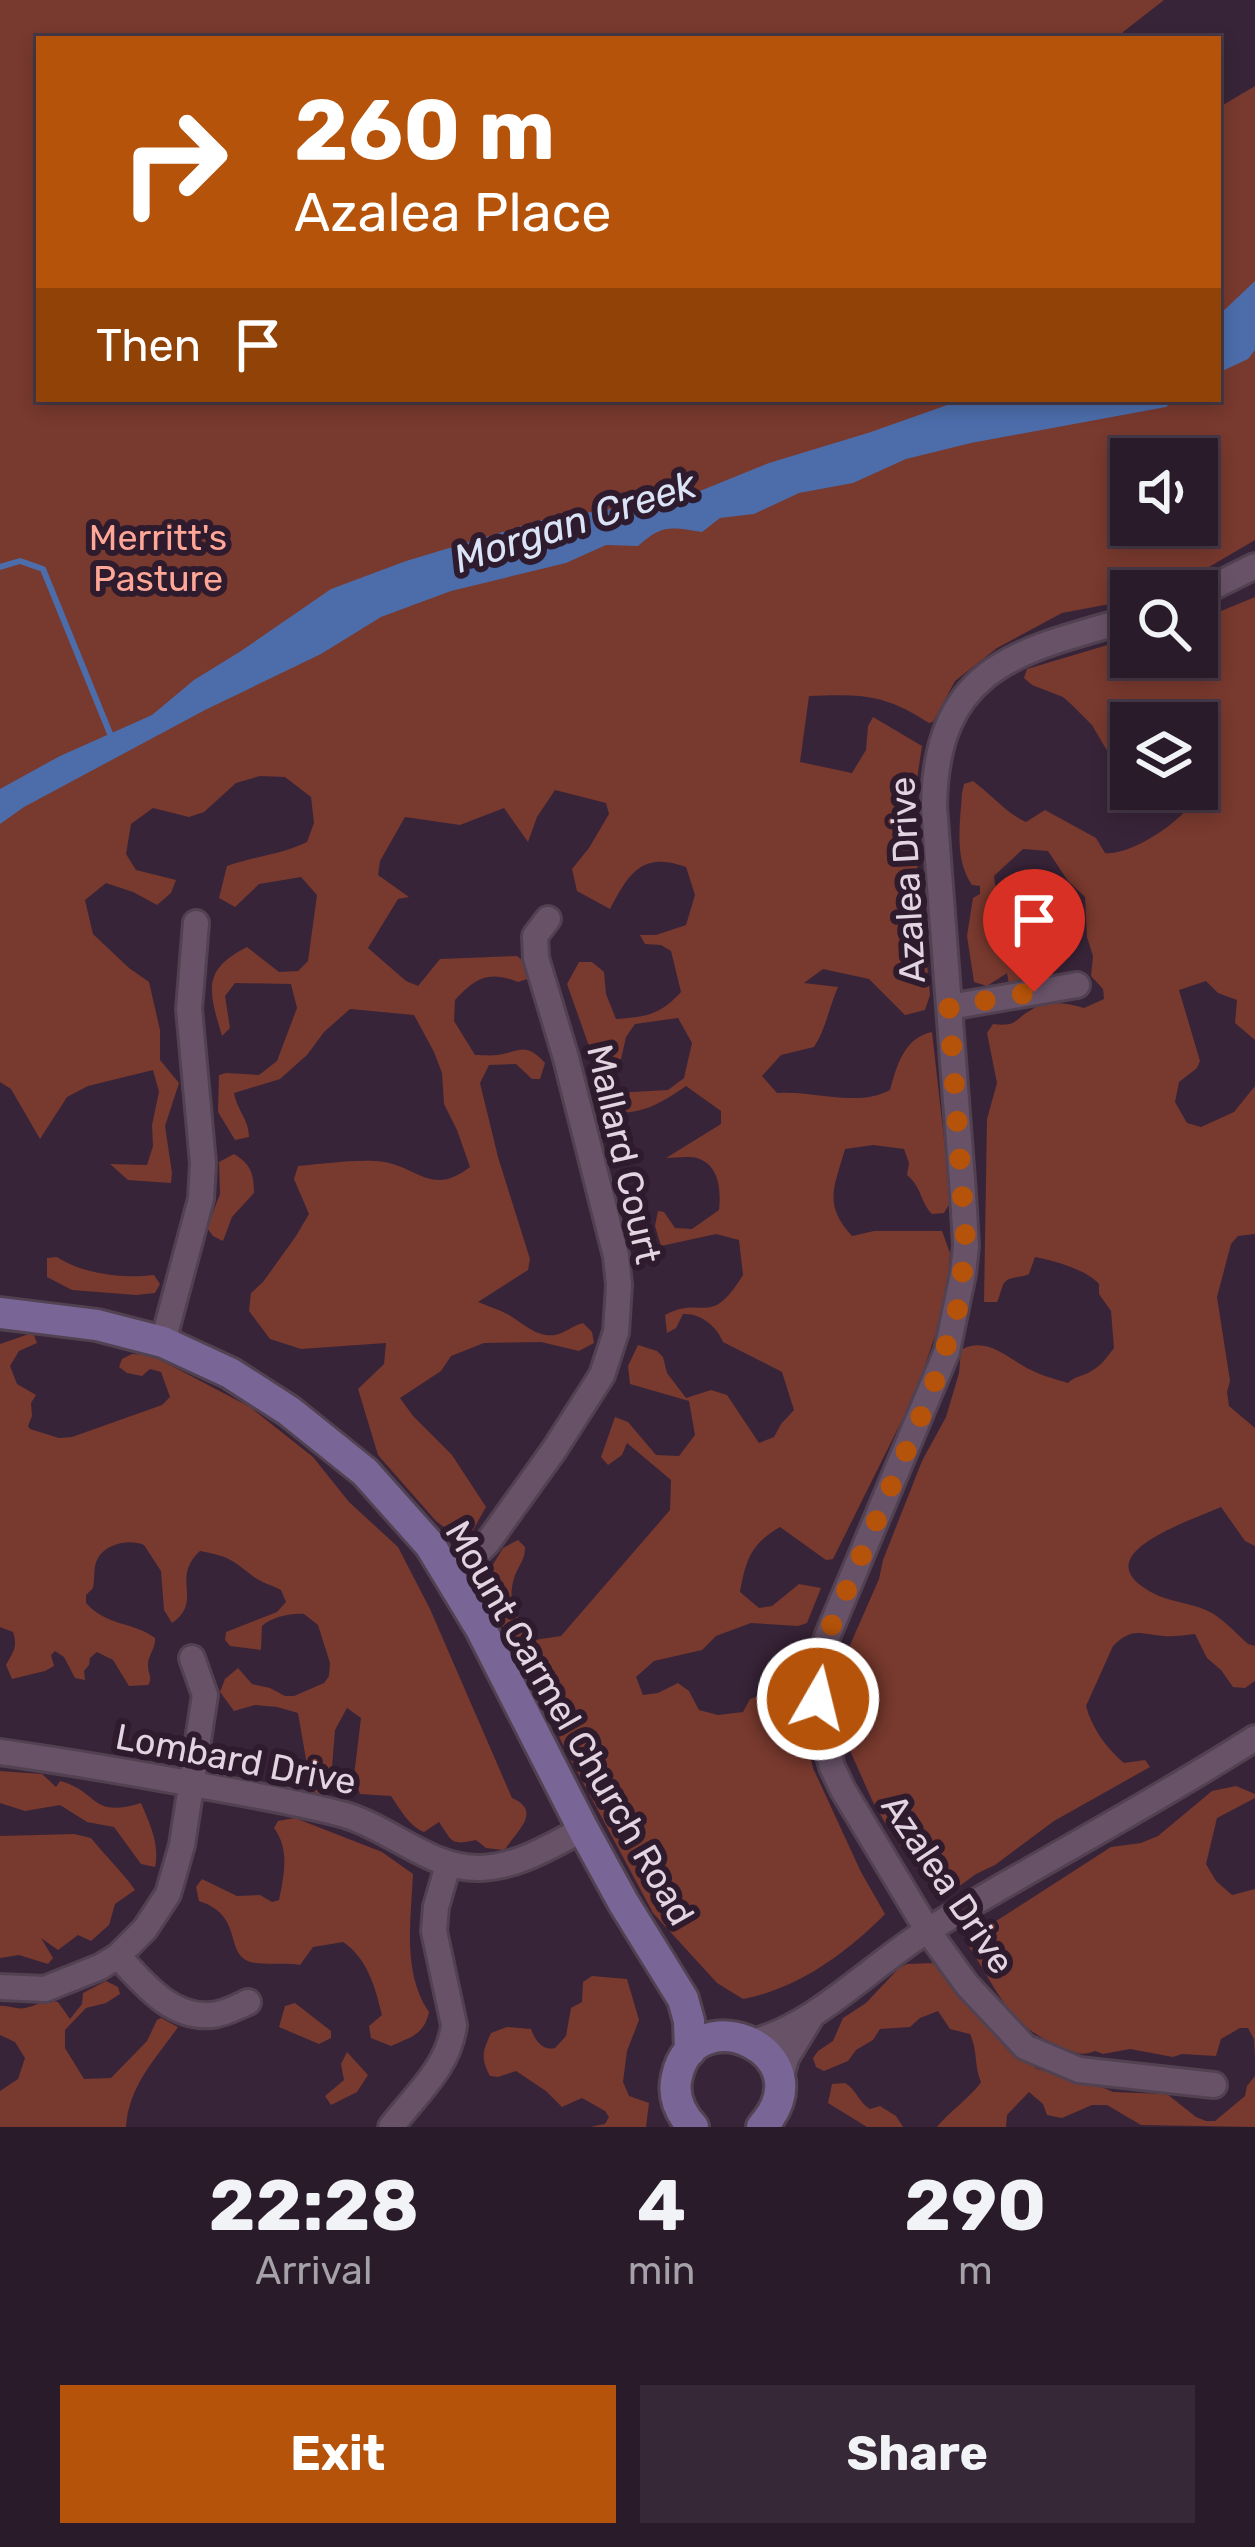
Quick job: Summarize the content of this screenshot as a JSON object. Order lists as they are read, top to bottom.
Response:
{
  "streets": {
    "main road": ["Mount Carmel Church Road"],
    "street": ["Azalea Drive", "Mallard Court", "Lombard Drive"]
  },
  "crossings": [
    ["Mallard Court", "Mount Carmel Church Road"]
  ],
  "water": ["Morgan Creek"],
  "parks": ["Merritt's Pasture"],
  "page": {
    "turn": ["260 m", "Azalea Place"],
    "then": "Then",
    "eta": [
      "22:28",
      "Arrival",
      "4",
      "min",
      "290",
      "m"
    ],
    "buttons": ["Exit", "Share"]
  }
}
